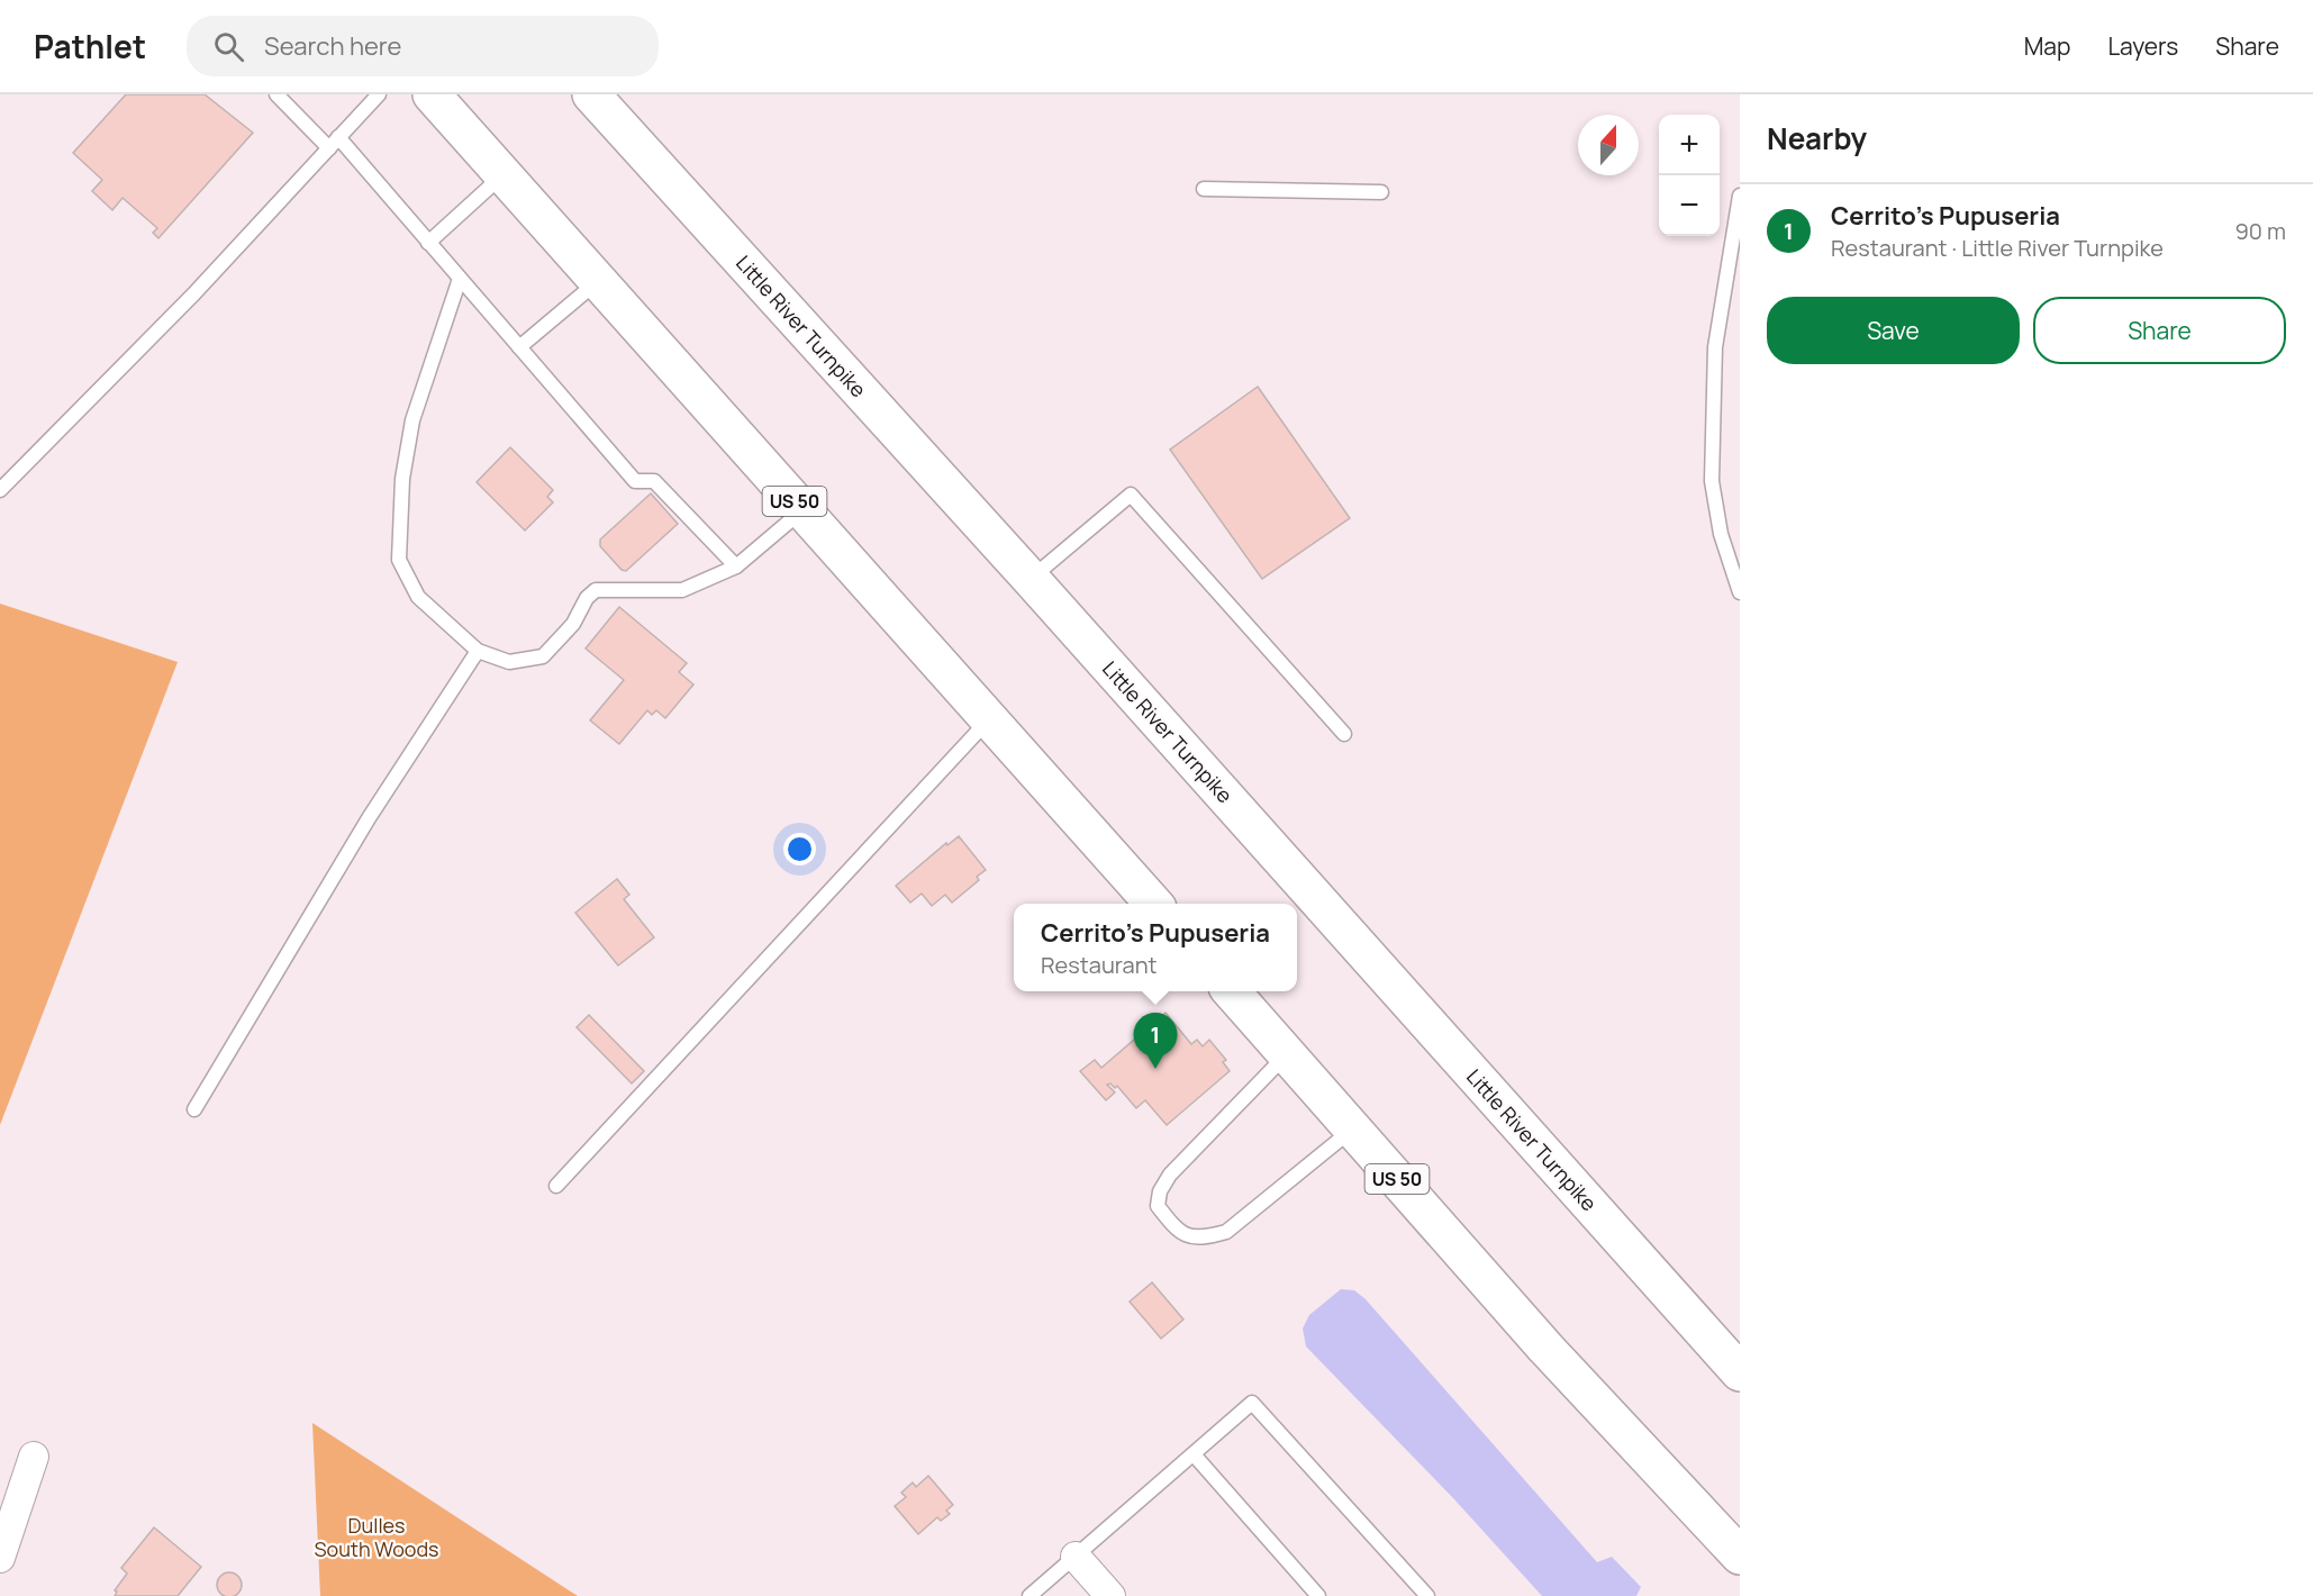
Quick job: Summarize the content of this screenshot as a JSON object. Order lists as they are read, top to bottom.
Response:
{
  "streets": {
    "highway": ["Little River Turnpike", "US 50"]
  },
  "parks": ["Dulles South Woods"],
  "north": "top",
  "page": {
    "header": "Pathlet",
    "search": "Search here",
    "nav": ["Map", "Layers", "Share"],
    "heading": "Nearby",
    "map_buttons": ["+", "−"],
    "list": [
      {
        "mark": "1",
        "name": "Cerrito's Pupuseria",
        "note": "Restaurant · Little River Turnpike",
        "value": "90 m"
      }
    ],
    "buttons": ["Save", "Share"],
    "popup": ["Cerrito's Pupuseria", "Restaurant"],
    "pins": "1"
  }
}
